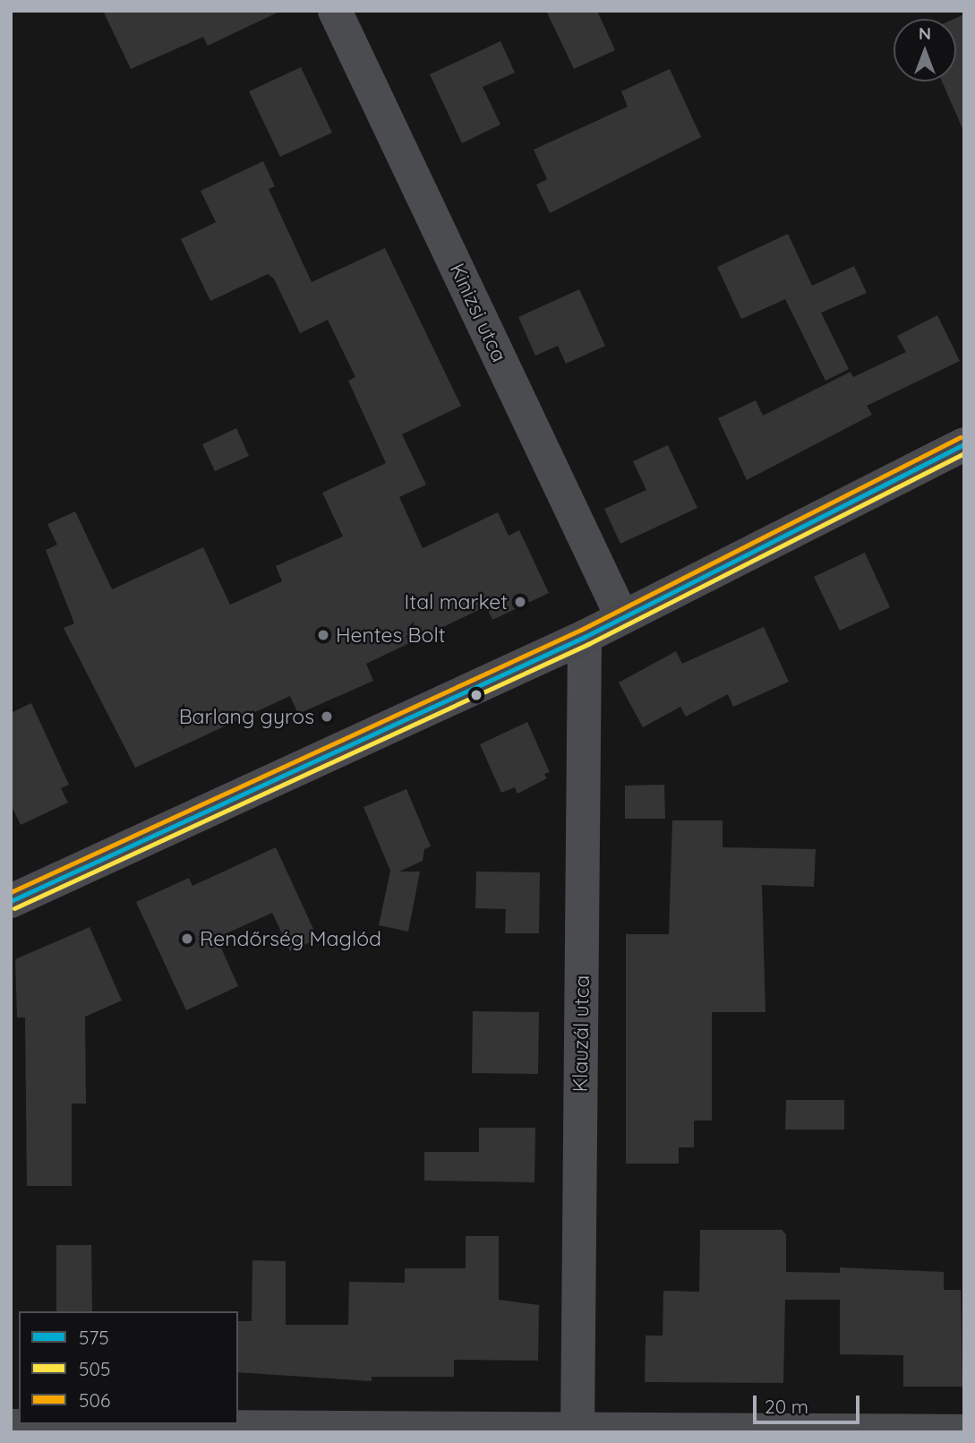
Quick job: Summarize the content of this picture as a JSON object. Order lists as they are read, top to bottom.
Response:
{
  "streets": {
    "street": ["Kinizsi utca", "Klauzál utca"]
  },
  "places": [
    "Ital market",
    "Hentes Bolt",
    "Barlang gyros",
    "Rendőrség Maglód"
  ],
  "lines": ["transit line 506", "transit line 575", "transit line 505"],
  "legend": ["575", "505", "506"],
  "scale_bar": "20 m",
  "north": "top"
}
